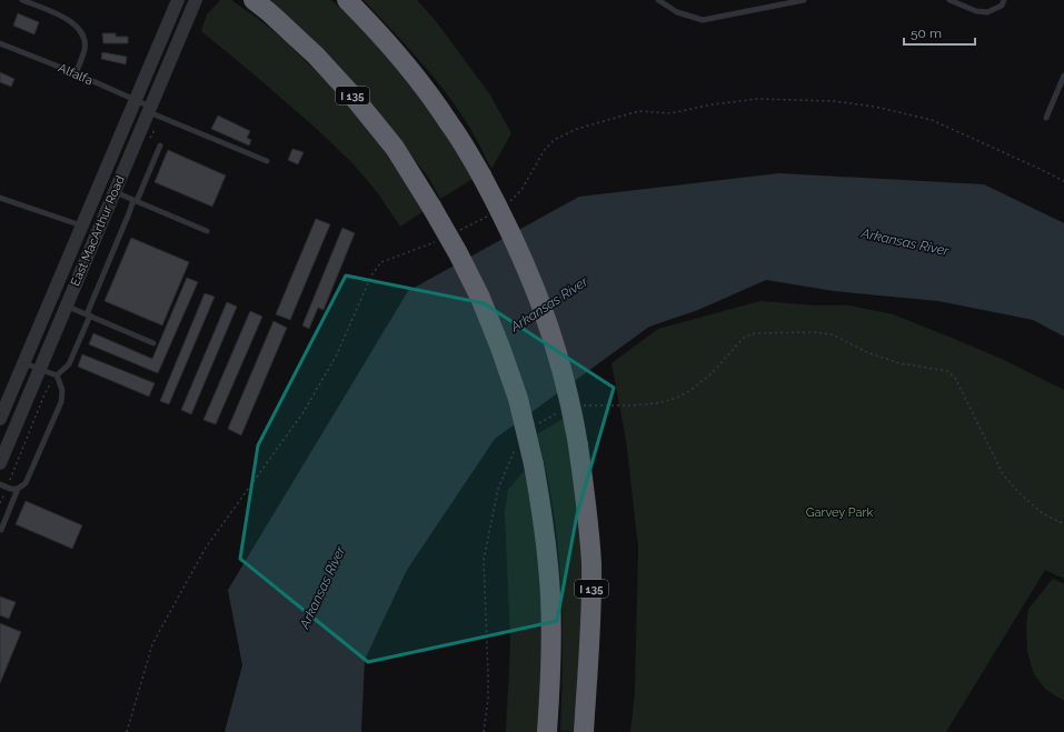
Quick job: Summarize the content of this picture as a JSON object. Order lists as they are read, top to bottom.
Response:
{
  "streets": {
    "highway": ["I 135"],
    "street": ["East MacArthur Road"],
    "lane": ["Alfalfa"]
  },
  "crossings": [
    ["Alfalfa", "East MacArthur Road"]
  ],
  "water": ["Arkansas River"],
  "parks": ["Garvey Park"],
  "scale_bar": "50 m"
}
